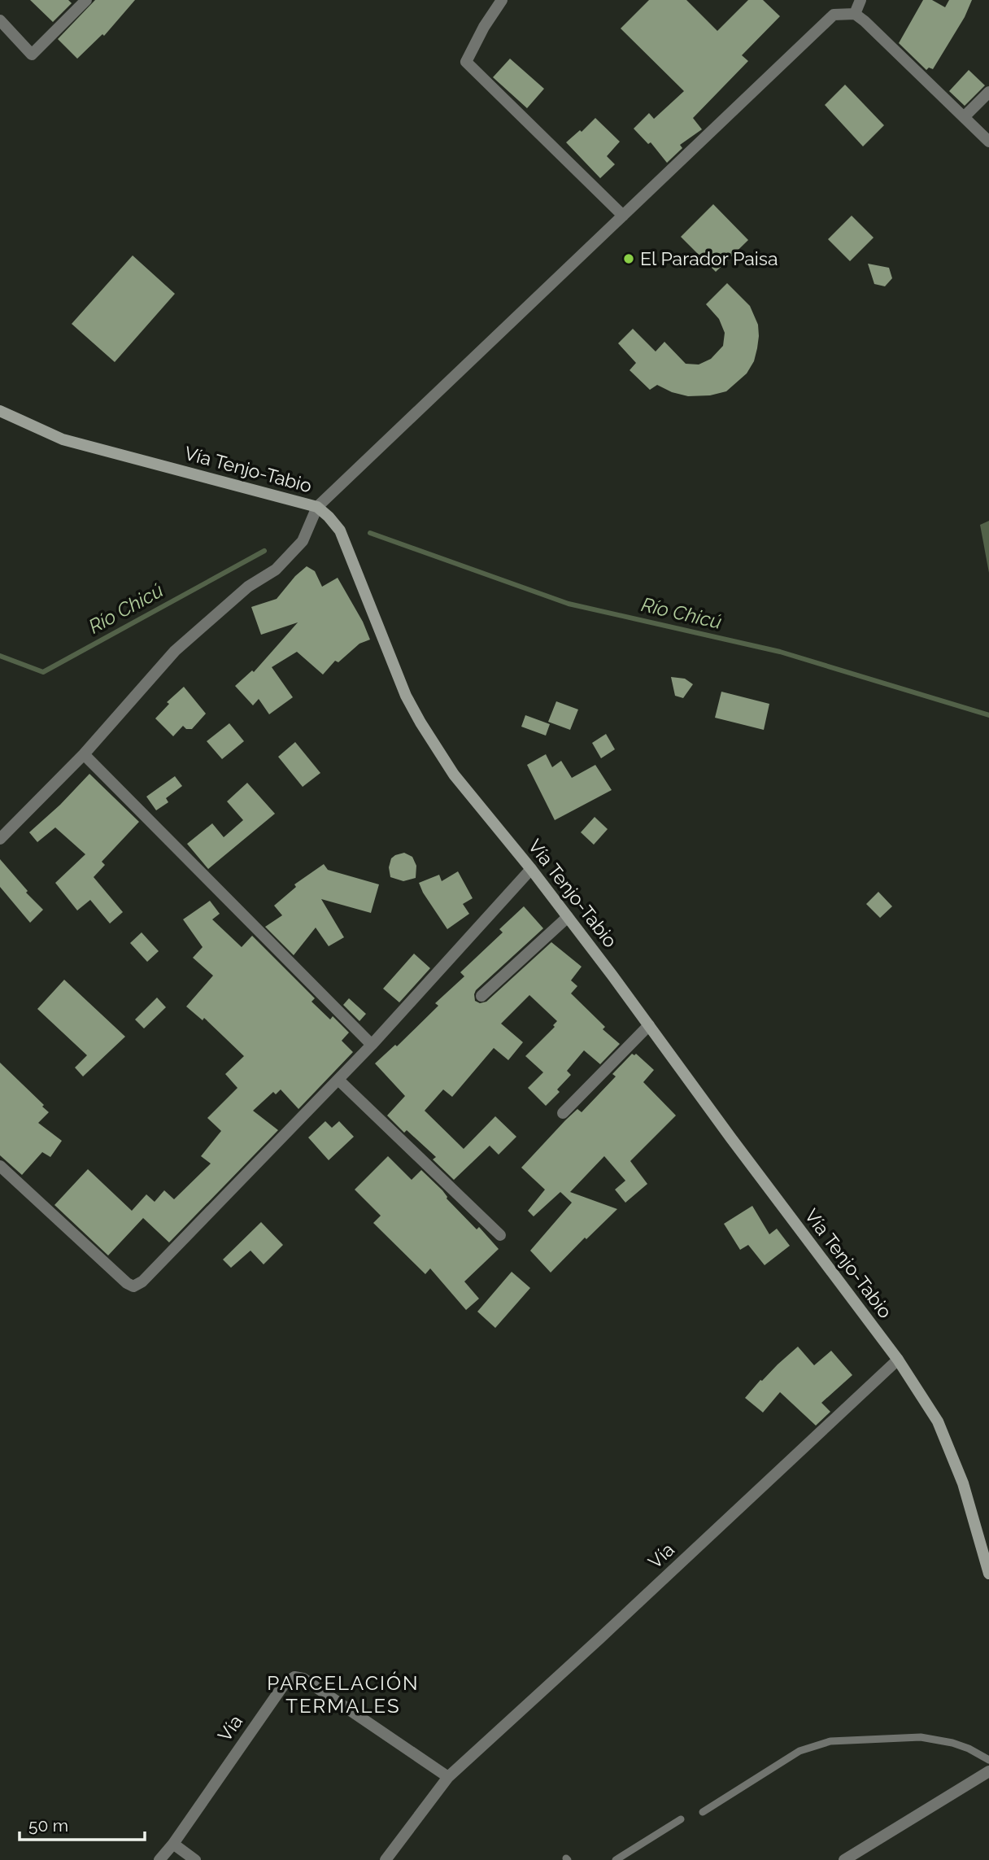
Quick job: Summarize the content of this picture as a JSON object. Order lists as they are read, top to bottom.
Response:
{
  "streets": {
    "main road": ["Vía Tenjo-Tabio"],
    "street": ["Vía"]
  },
  "crossings": [
    ["Vía Tenjo-Tabio", "Vía"]
  ],
  "districts": ["PARCELACIÓN TERMALES"],
  "water": ["Río Chicú"],
  "places": ["El Parador Paisa"],
  "scale_bar": "50 m"
}
